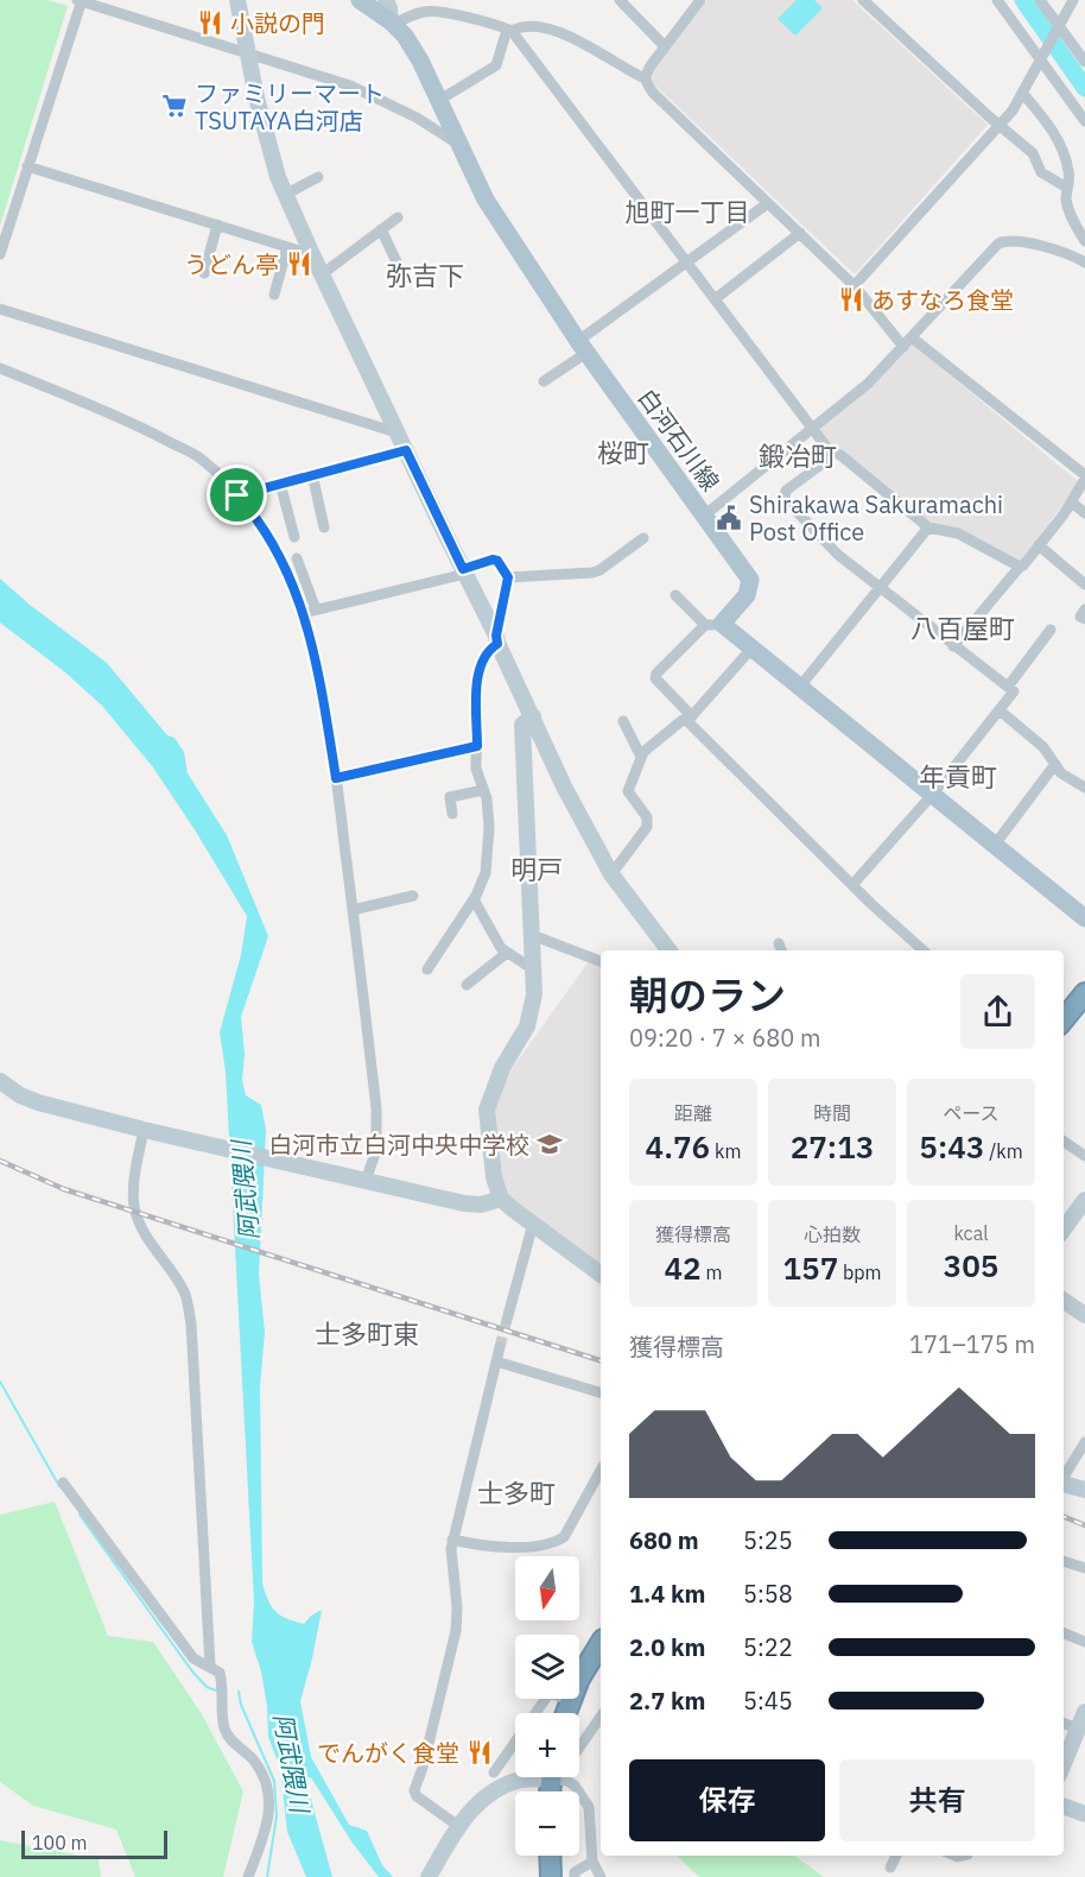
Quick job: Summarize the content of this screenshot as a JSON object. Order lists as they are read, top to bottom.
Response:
{
  "streets": {
    "main road": ["白河石川線"]
  },
  "districts": [
    "旭町一丁目",
    "弥吉下",
    "桜町",
    "鍛冶町",
    "八百屋町",
    "年貢町",
    "明戸",
    "士多町東",
    "士多町"
  ],
  "water": ["阿武隈川"],
  "places": {
    "restaurant": [
      "小説の門",
      "うどん亭",
      "あすなろ食堂",
      "でんがく食堂"
    ],
    "supermarket": ["ファミリーマート TSUTAYA白河店"],
    "public building": ["Shirakawa Sakuramachi Post Office"],
    "school or university": ["白河市立白河中央中学校"]
  },
  "scale_bar": "100 m",
  "north": "bottom",
  "page": {
    "heading": ["朝のラン", "09:20 · 7 × 680 m"],
    "stats": [
      ["距離", "4.76 km"],
      ["時間", "27:13"],
      ["ペース", "5:43 /km"],
      ["獲得標高", "42 m"],
      ["心拍数", "157 bpm"],
      ["kcal", "305"]
    ],
    "chart": ["獲得標高", "171–175 m"],
    "list": [
      {
        "name": "680 m",
        "note": "5:25"
      },
      {
        "name": "1.4 km",
        "note": "5:58"
      },
      {
        "name": "2.0 km",
        "note": "5:22"
      },
      {
        "name": "2.7 km",
        "note": "5:45"
      }
    ],
    "map_buttons": ["+", "−"],
    "buttons": ["保存", "共有"],
    "scale": "100 m"
  }
}
